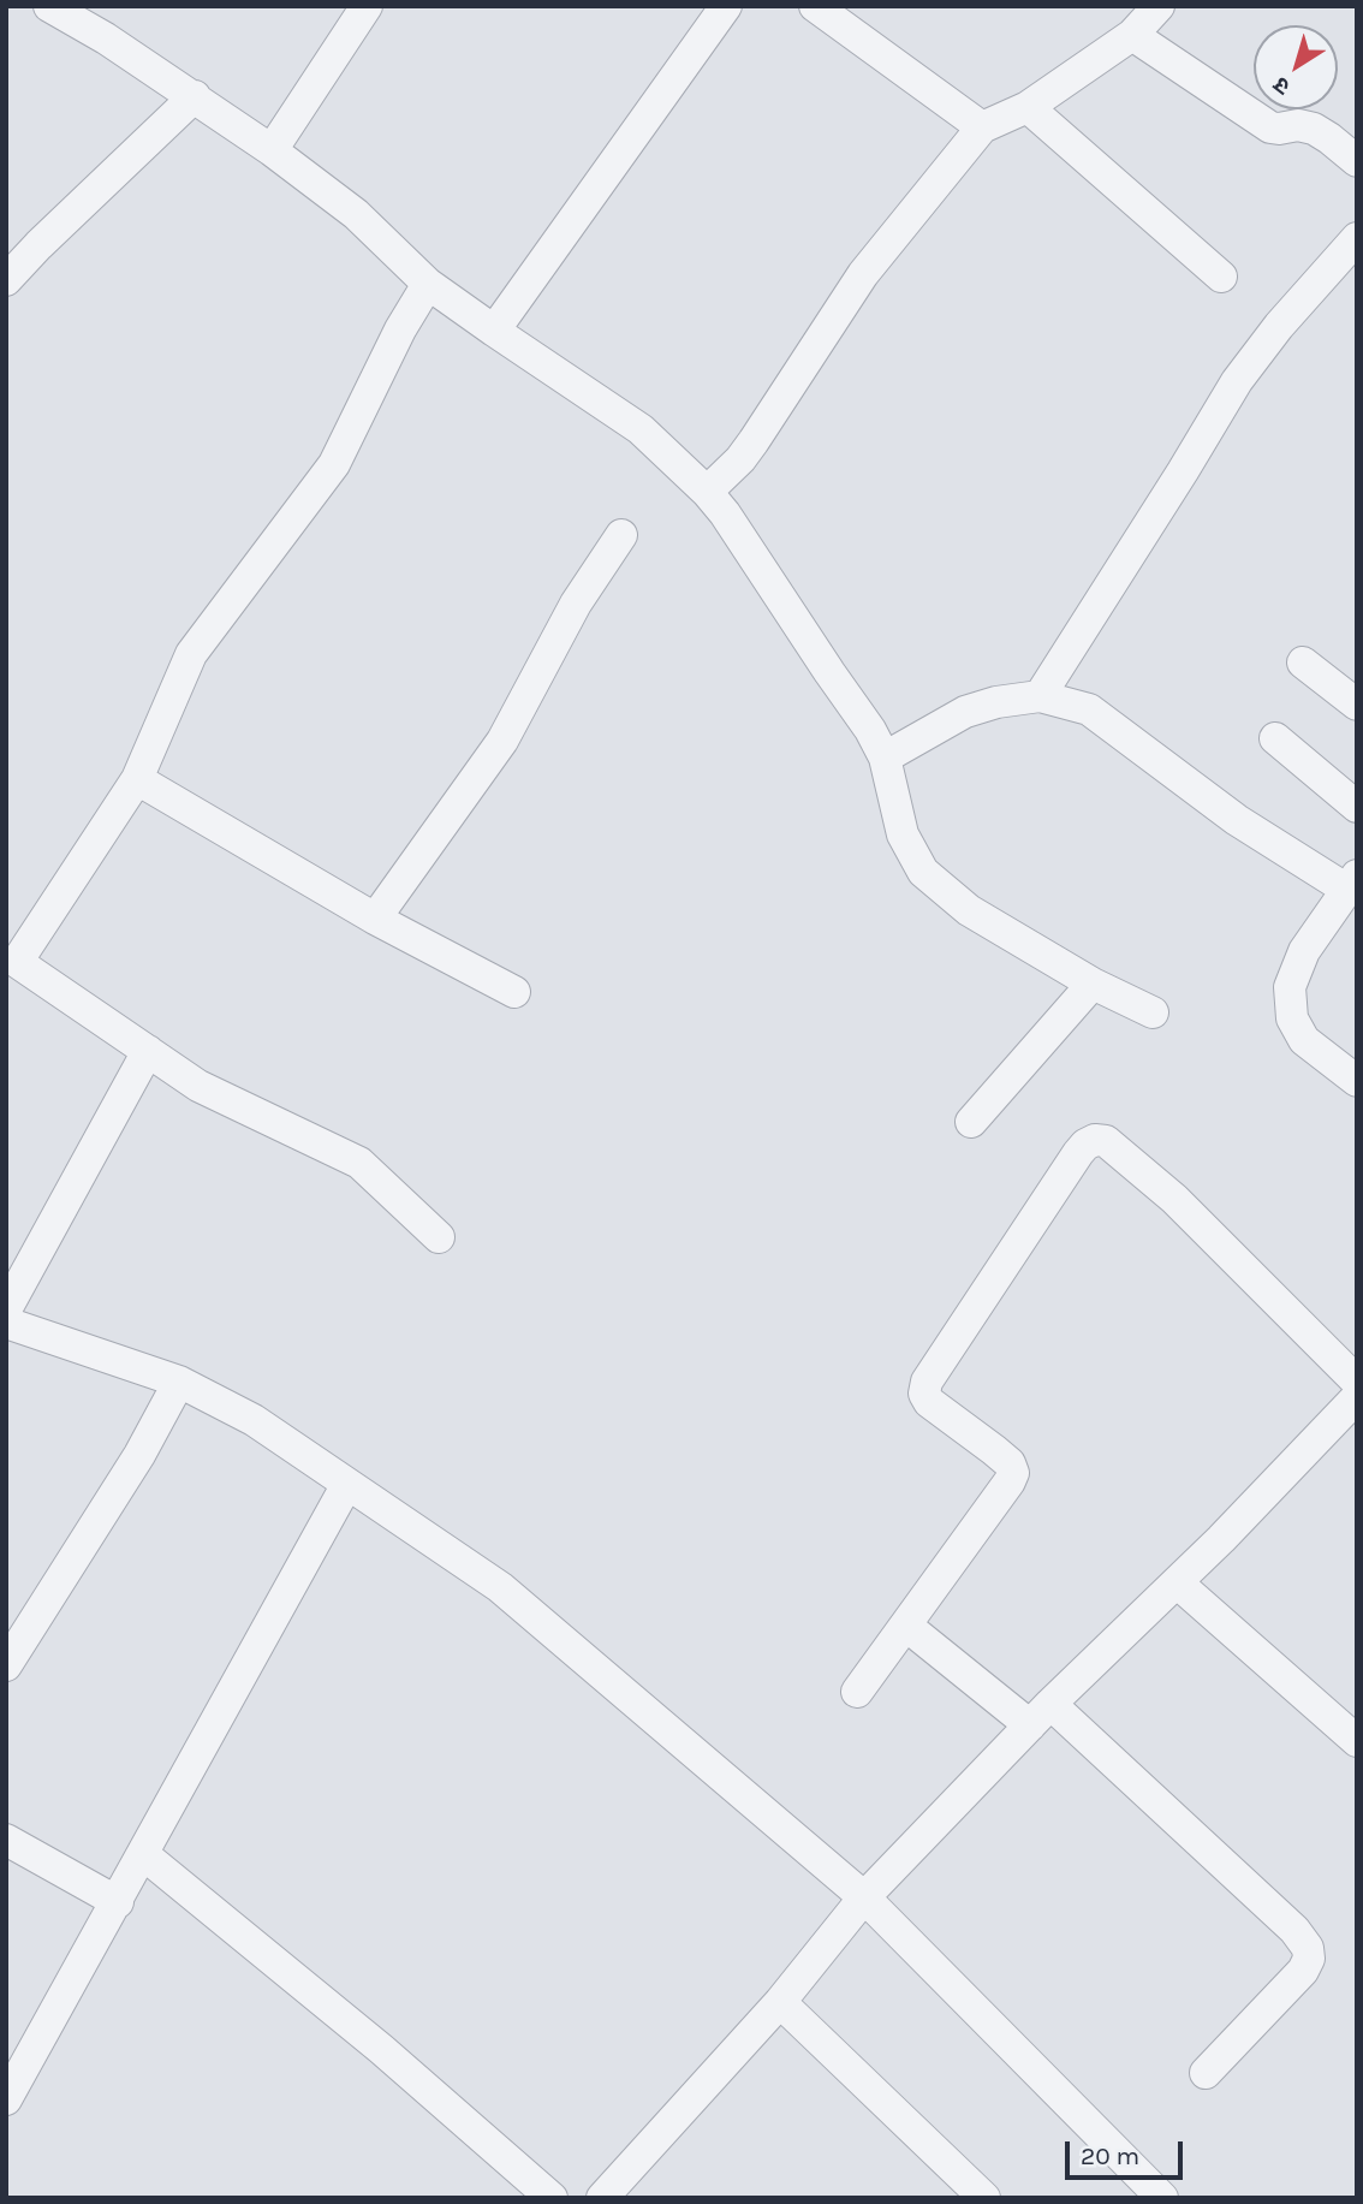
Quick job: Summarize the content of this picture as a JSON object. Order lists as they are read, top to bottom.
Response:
{
  "scale_bar": "20 m",
  "north": "bottom left"
}
